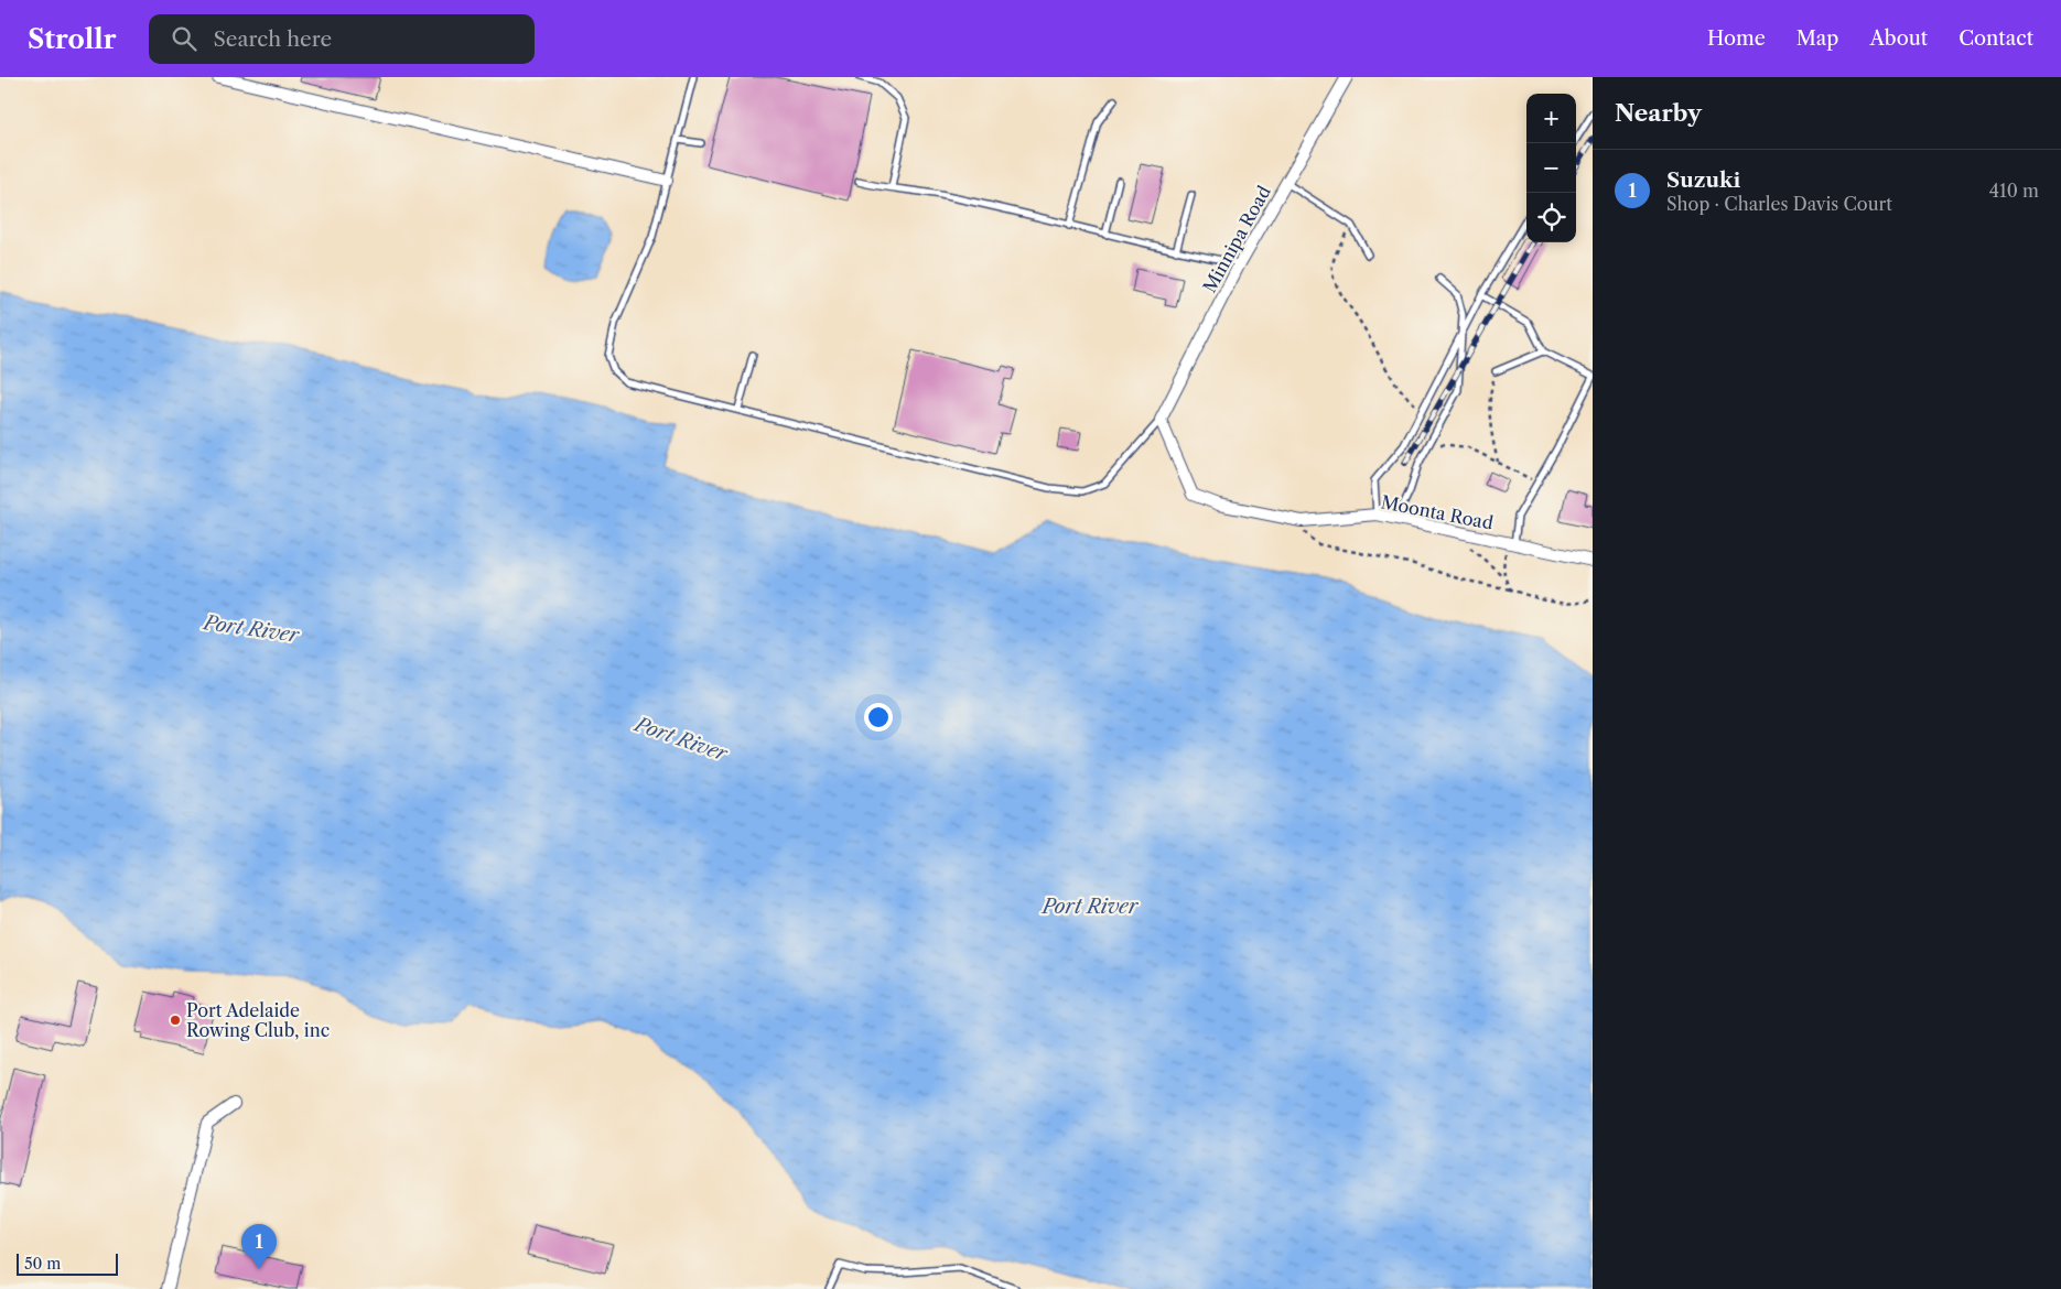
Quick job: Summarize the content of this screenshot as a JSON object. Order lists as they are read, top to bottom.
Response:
{
  "streets": {
    "street": ["Minnipa Road", "Moonta Road"]
  },
  "crossings": [
    ["Minnipa Road", "Moonta Road"]
  ],
  "water": ["Port River"],
  "places": ["Port Adelaide Rowing Club, inc"],
  "scale_bar": "50 m",
  "page": {
    "header": "Strollr",
    "search": "Search here",
    "nav": [
      "Home",
      "Map",
      "About",
      "Contact"
    ],
    "heading": "Nearby",
    "map_buttons": ["+", "−"],
    "list": [
      {
        "mark": "1",
        "name": "Suzuki",
        "note": "Shop · Charles Davis Court",
        "value": "410 m"
      }
    ],
    "pins": "1",
    "scale": "50 m"
  }
}
